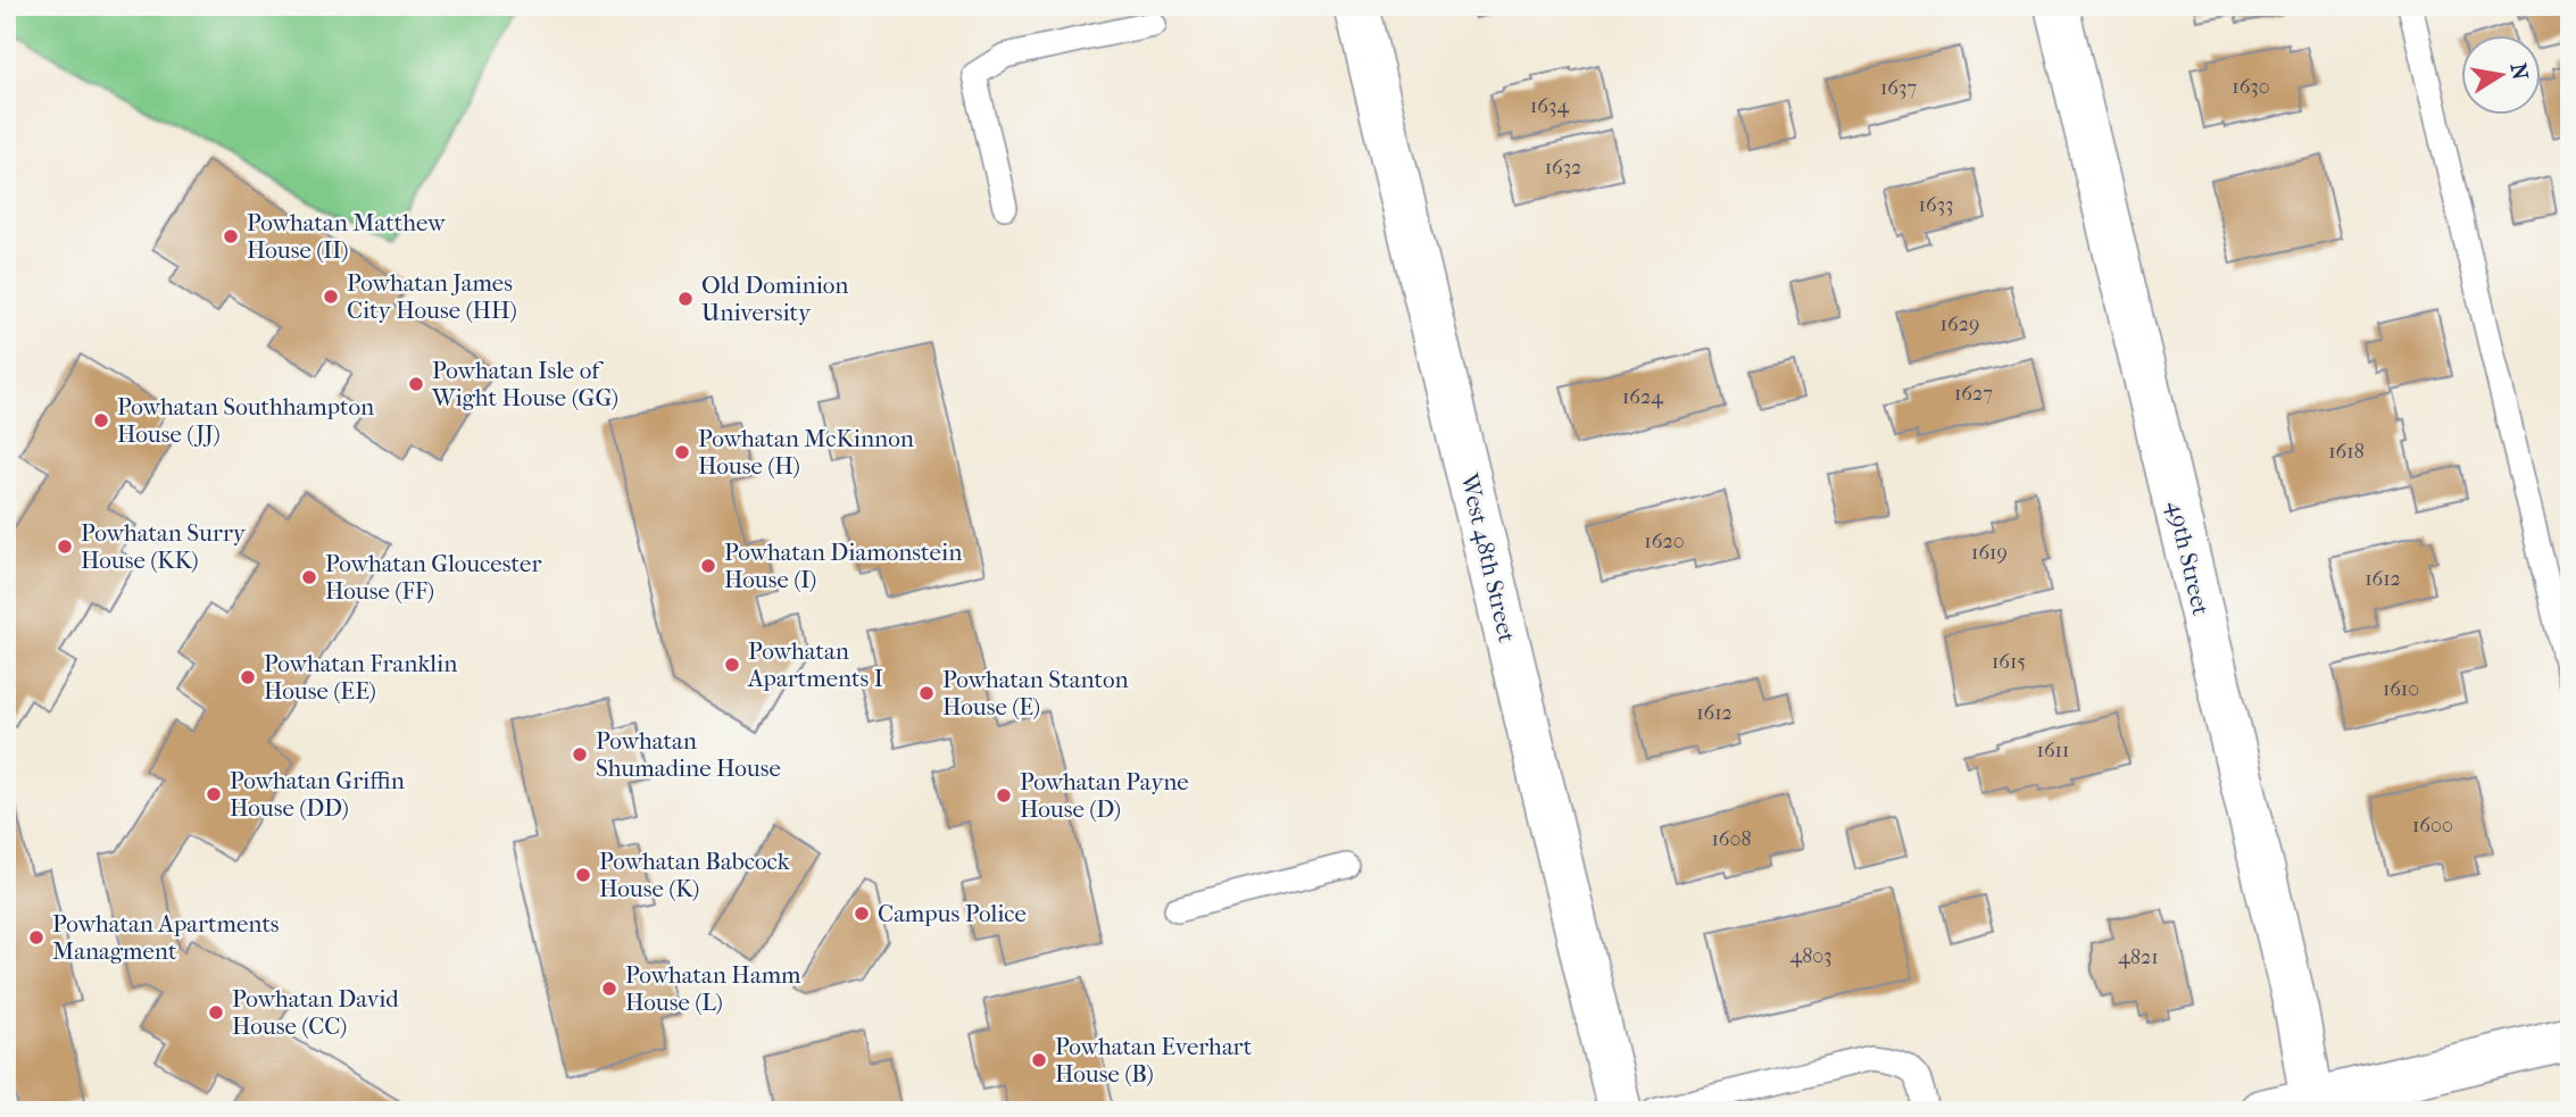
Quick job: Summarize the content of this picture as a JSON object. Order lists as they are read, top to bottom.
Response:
{
  "streets": {
    "street": ["West 48th Street", "49th Street"]
  },
  "places": [
    "Powhatan Matthew House (II)",
    "Powhatan James City House (HH)",
    "Old Dominion University",
    "Powhatan Isle of Wight House (GG)",
    "Powhatan Southhampton House (JJ)",
    "Powhatan McKinnon House (H)",
    "Powhatan Surry House (KK)",
    "Powhatan Diamonstein House (I)",
    "Powhatan Gloucester House (FF)",
    "Powhatan Apartments I",
    "Powhatan Franklin House (EE)",
    "Powhatan Stanton House (E)",
    "Powhatan Shumadine House",
    "Powhatan Griffin House (DD)",
    "Powhatan Payne House (D)",
    "Powhatan Babcock House (K)",
    "Campus Police",
    "Powhatan Apartments Managment",
    "Powhatan Hamm House (L)",
    "Powhatan David House (CC)",
    "Powhatan Everhart House (B)"
  ],
  "house_numbers": [
    "1630",
    "1637",
    "1634",
    "1632",
    "1633",
    "1629",
    "1627",
    "1624",
    "1618",
    "1620",
    "1619",
    "1612",
    "1615",
    "1610",
    "1612",
    "1611",
    "1600",
    "1608",
    "4803",
    "4821"
  ],
  "north": "right"
}
